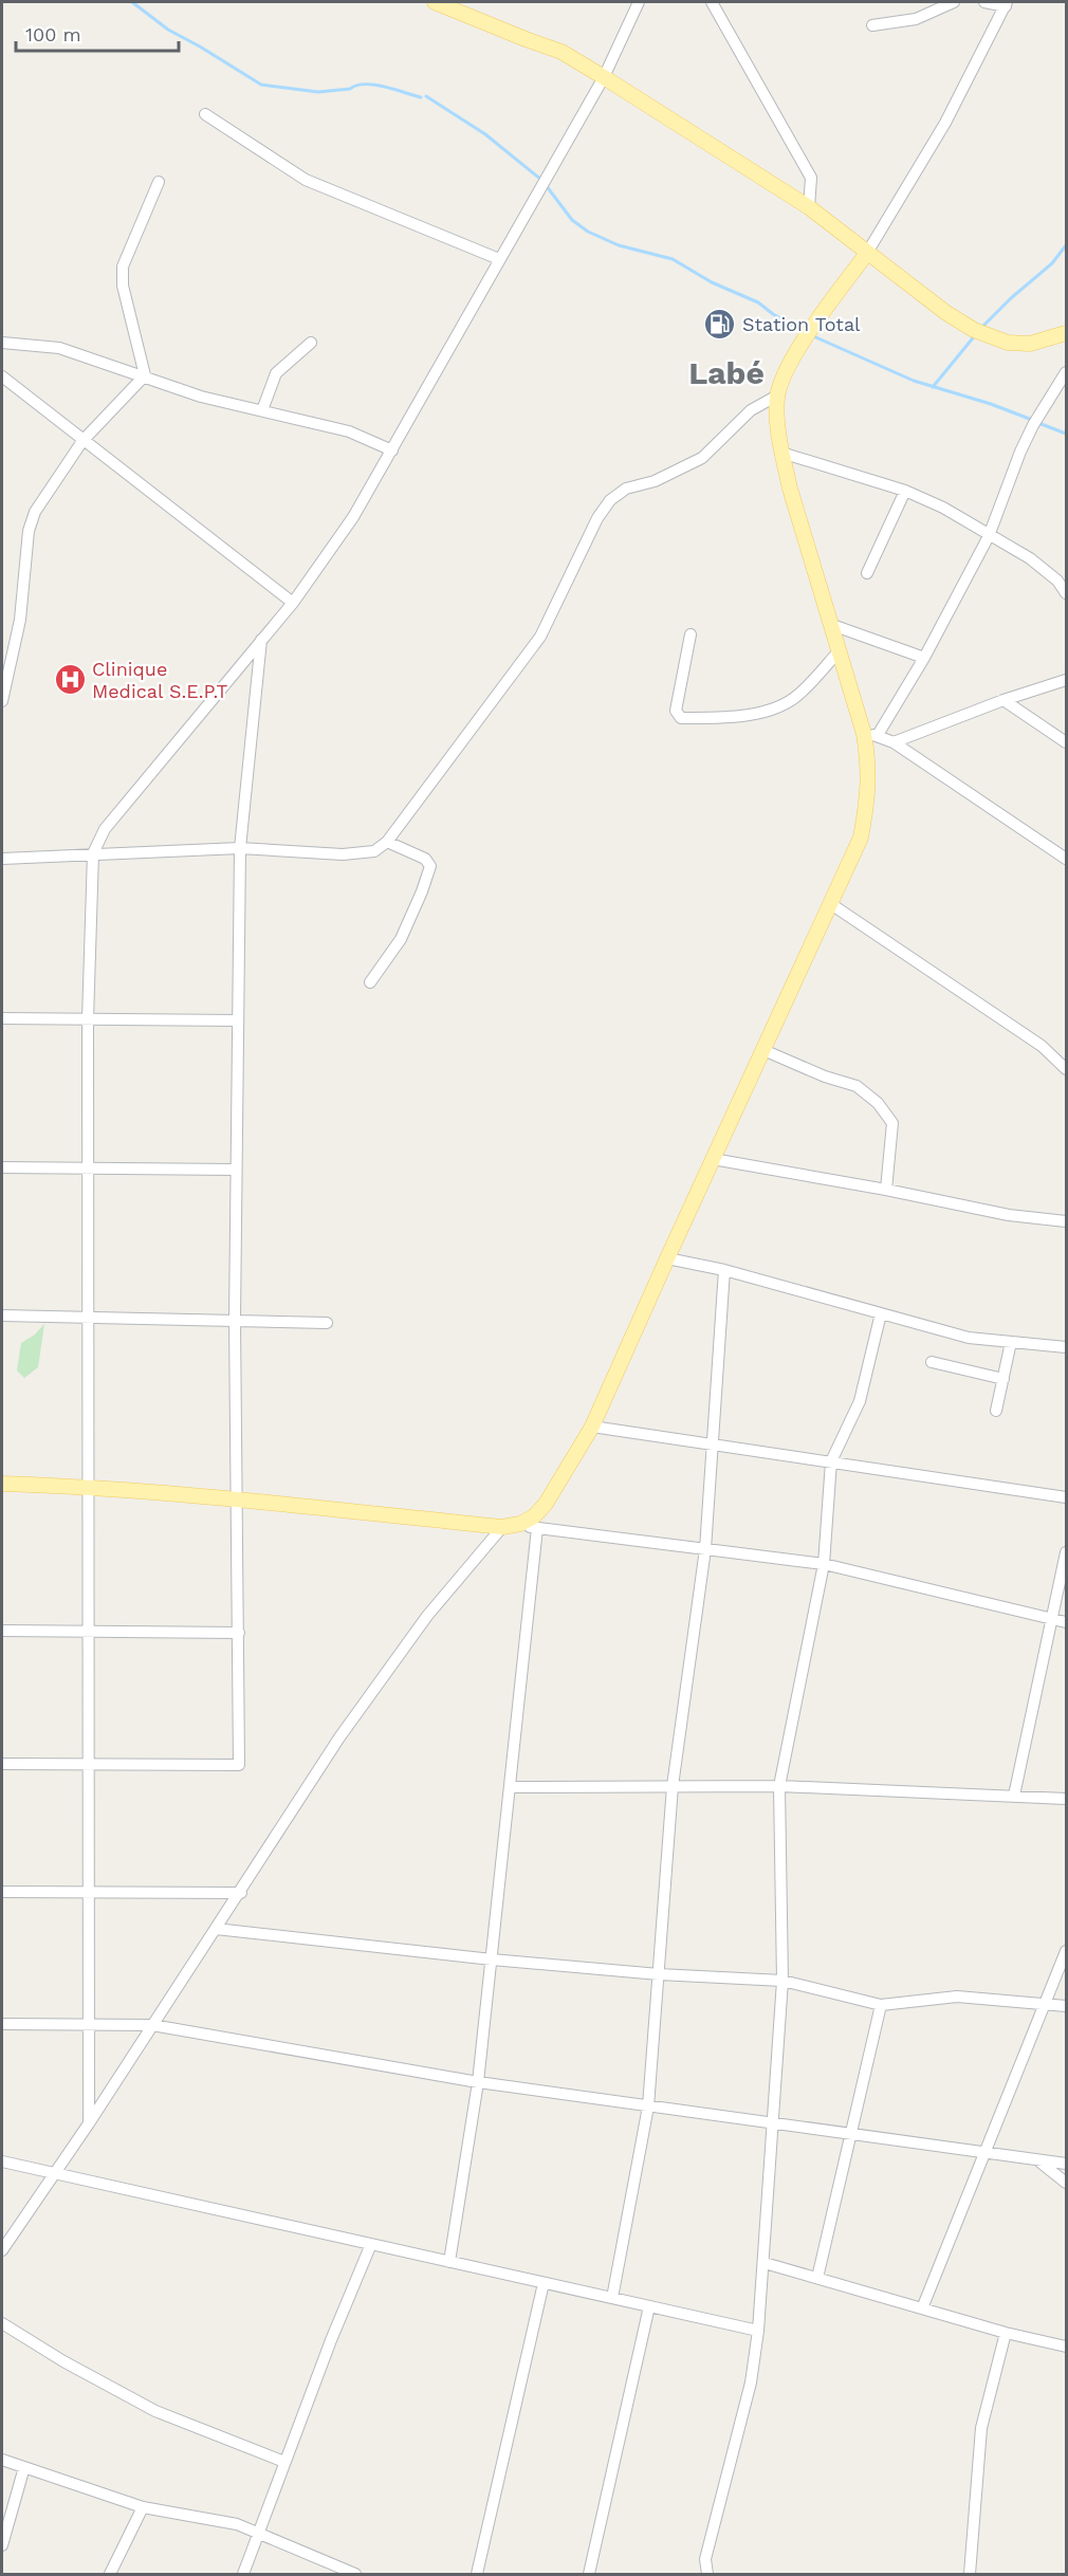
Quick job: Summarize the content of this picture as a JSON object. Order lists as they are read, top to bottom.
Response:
{
  "districts": ["Labé"],
  "places": {
    "fuel station": ["Station Total"],
    "hospital": ["Clinique Medical S.E.P.T"]
  },
  "scale_bar": "100 m"
}
